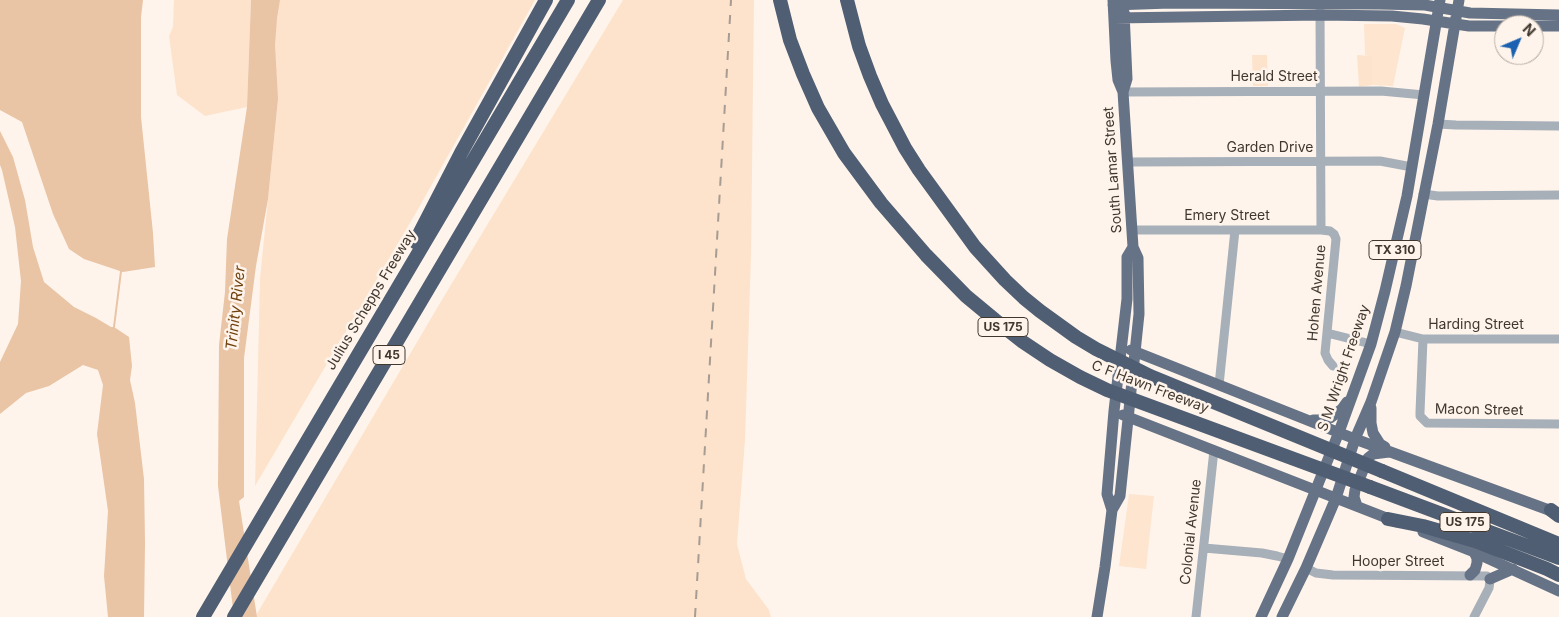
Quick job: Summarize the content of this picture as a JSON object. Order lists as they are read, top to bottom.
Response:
{
  "streets": {
    "highway": [
      "Julius Schepps Freeway",
      "US 175",
      "I 45",
      "C F Hawn Freeway"
    ],
    "main road": ["South Lamar Street", "TX 310", "S M Wright Freeway"],
    "street": [
      "Herald Street",
      "Garden Drive",
      "Emery Street",
      "Hohen Avenue",
      "Harding Street",
      "Macon Street",
      "Colonial Avenue",
      "Hooper Street"
    ]
  },
  "crossings": [
    ["Herald Street", "South Lamar Street"],
    ["Herald Street", "S M Wright Freeway"],
    ["Garden Drive", "South Lamar Street"],
    ["Garden Drive", "S M Wright Freeway"],
    ["South Lamar Street", "Emery Street"],
    ["South Lamar Street", "C F Hawn Freeway"],
    ["Emery Street", "Hohen Avenue"],
    ["TX 310", "Harding Street"],
    ["TX 310", "C F Hawn Freeway"],
    ["TX 310", "Hooper Street"],
    ["Harding Street", "Macon Street"],
    ["S M Wright Freeway", "C F Hawn Freeway"]
  ],
  "water": ["Trinity River"],
  "north": "top right"
}
